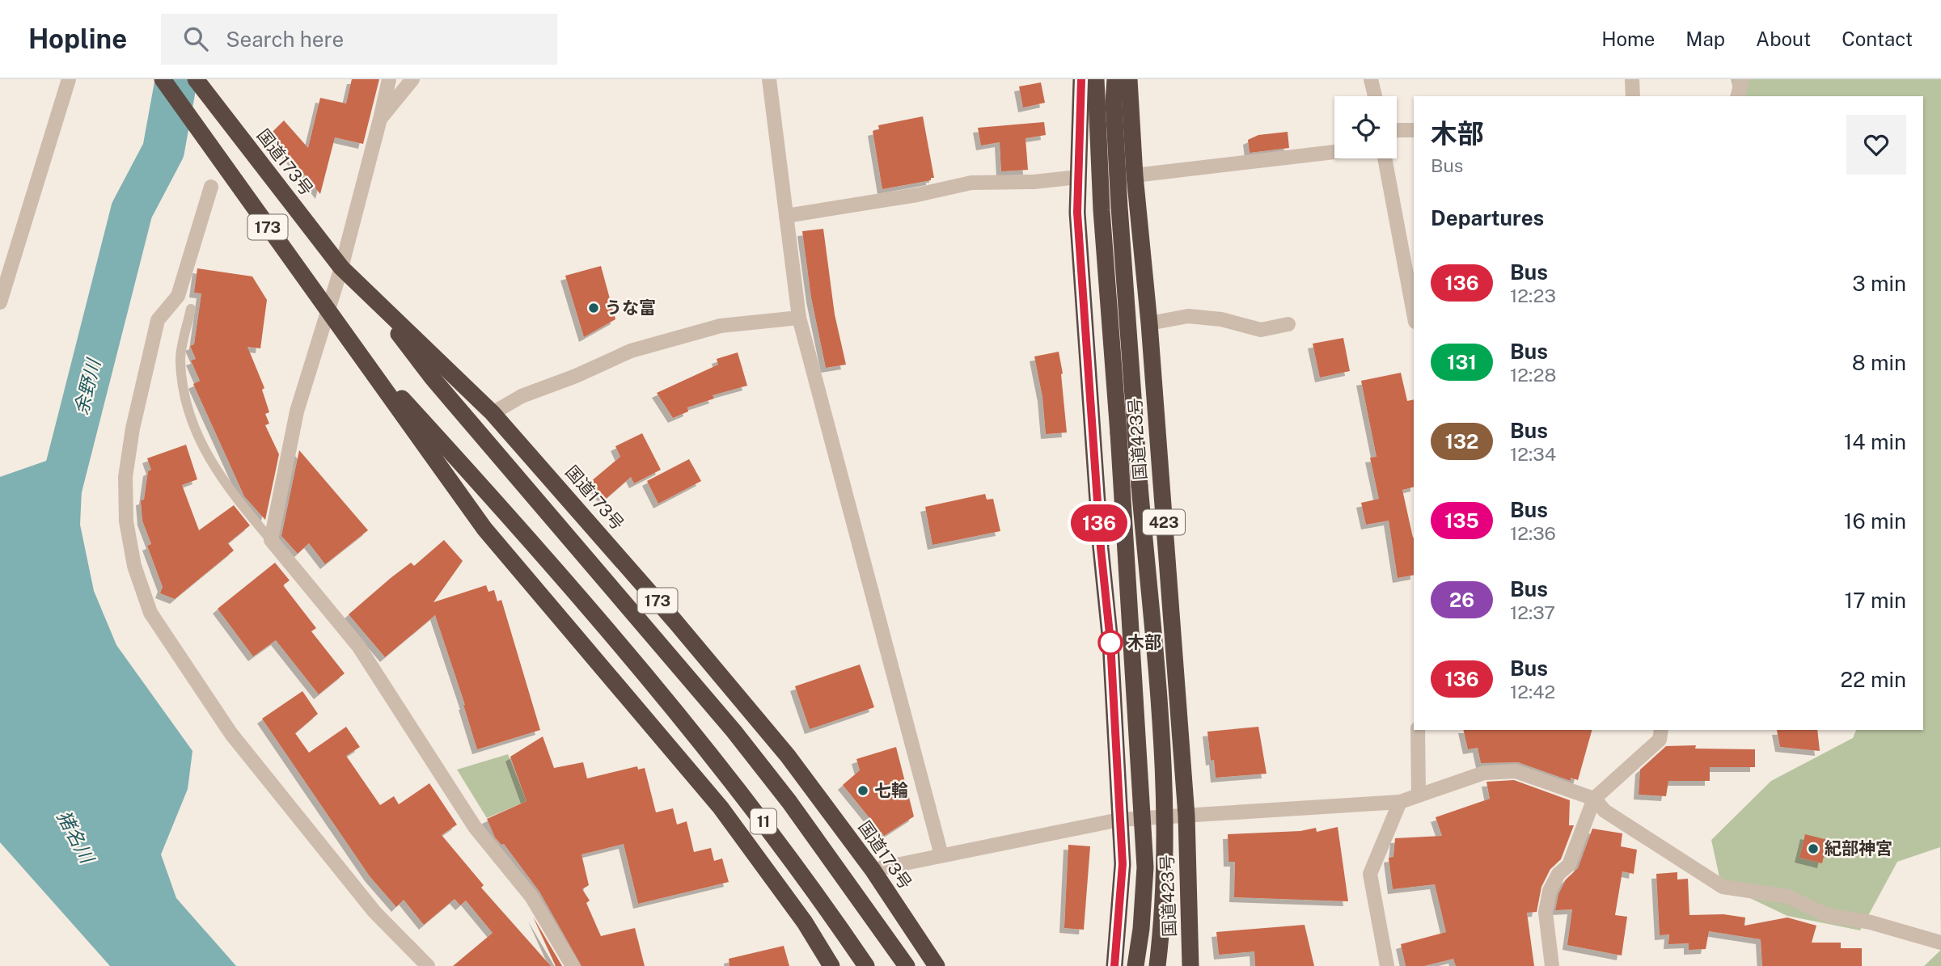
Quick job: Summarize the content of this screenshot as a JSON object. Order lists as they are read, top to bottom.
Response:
{
  "streets": {
    "highway": [
      "国道173号",
      "173",
      "国道423号",
      "423",
      "11"
    ]
  },
  "crossings": [
    ["173", "11"]
  ],
  "water": ["余野川", "猪名川"],
  "places": [
    "うな富",
    "木部",
    "七輪",
    "紀部神宮"
  ],
  "lines": ["bus line 136"],
  "page": {
    "header": "Hopline",
    "search": "Search here",
    "nav": [
      "Home",
      "Map",
      "About",
      "Contact"
    ],
    "on_map": "136",
    "heading": [
      ["木部", "Bus"],
      "Departures"
    ],
    "list": [
      {
        "mark": "136",
        "name": "Bus",
        "note": "12:23",
        "value": "3 min"
      },
      {
        "mark": "131",
        "name": "Bus",
        "note": "12:28",
        "value": "8 min"
      },
      {
        "mark": "132",
        "name": "Bus",
        "note": "12:34",
        "value": "14 min"
      },
      {
        "mark": "135",
        "name": "Bus",
        "note": "12:36",
        "value": "16 min"
      },
      {
        "mark": "26",
        "name": "Bus",
        "note": "12:37",
        "value": "17 min"
      },
      {
        "mark": "136",
        "name": "Bus",
        "note": "12:42",
        "value": "22 min"
      }
    ]
  }
}
